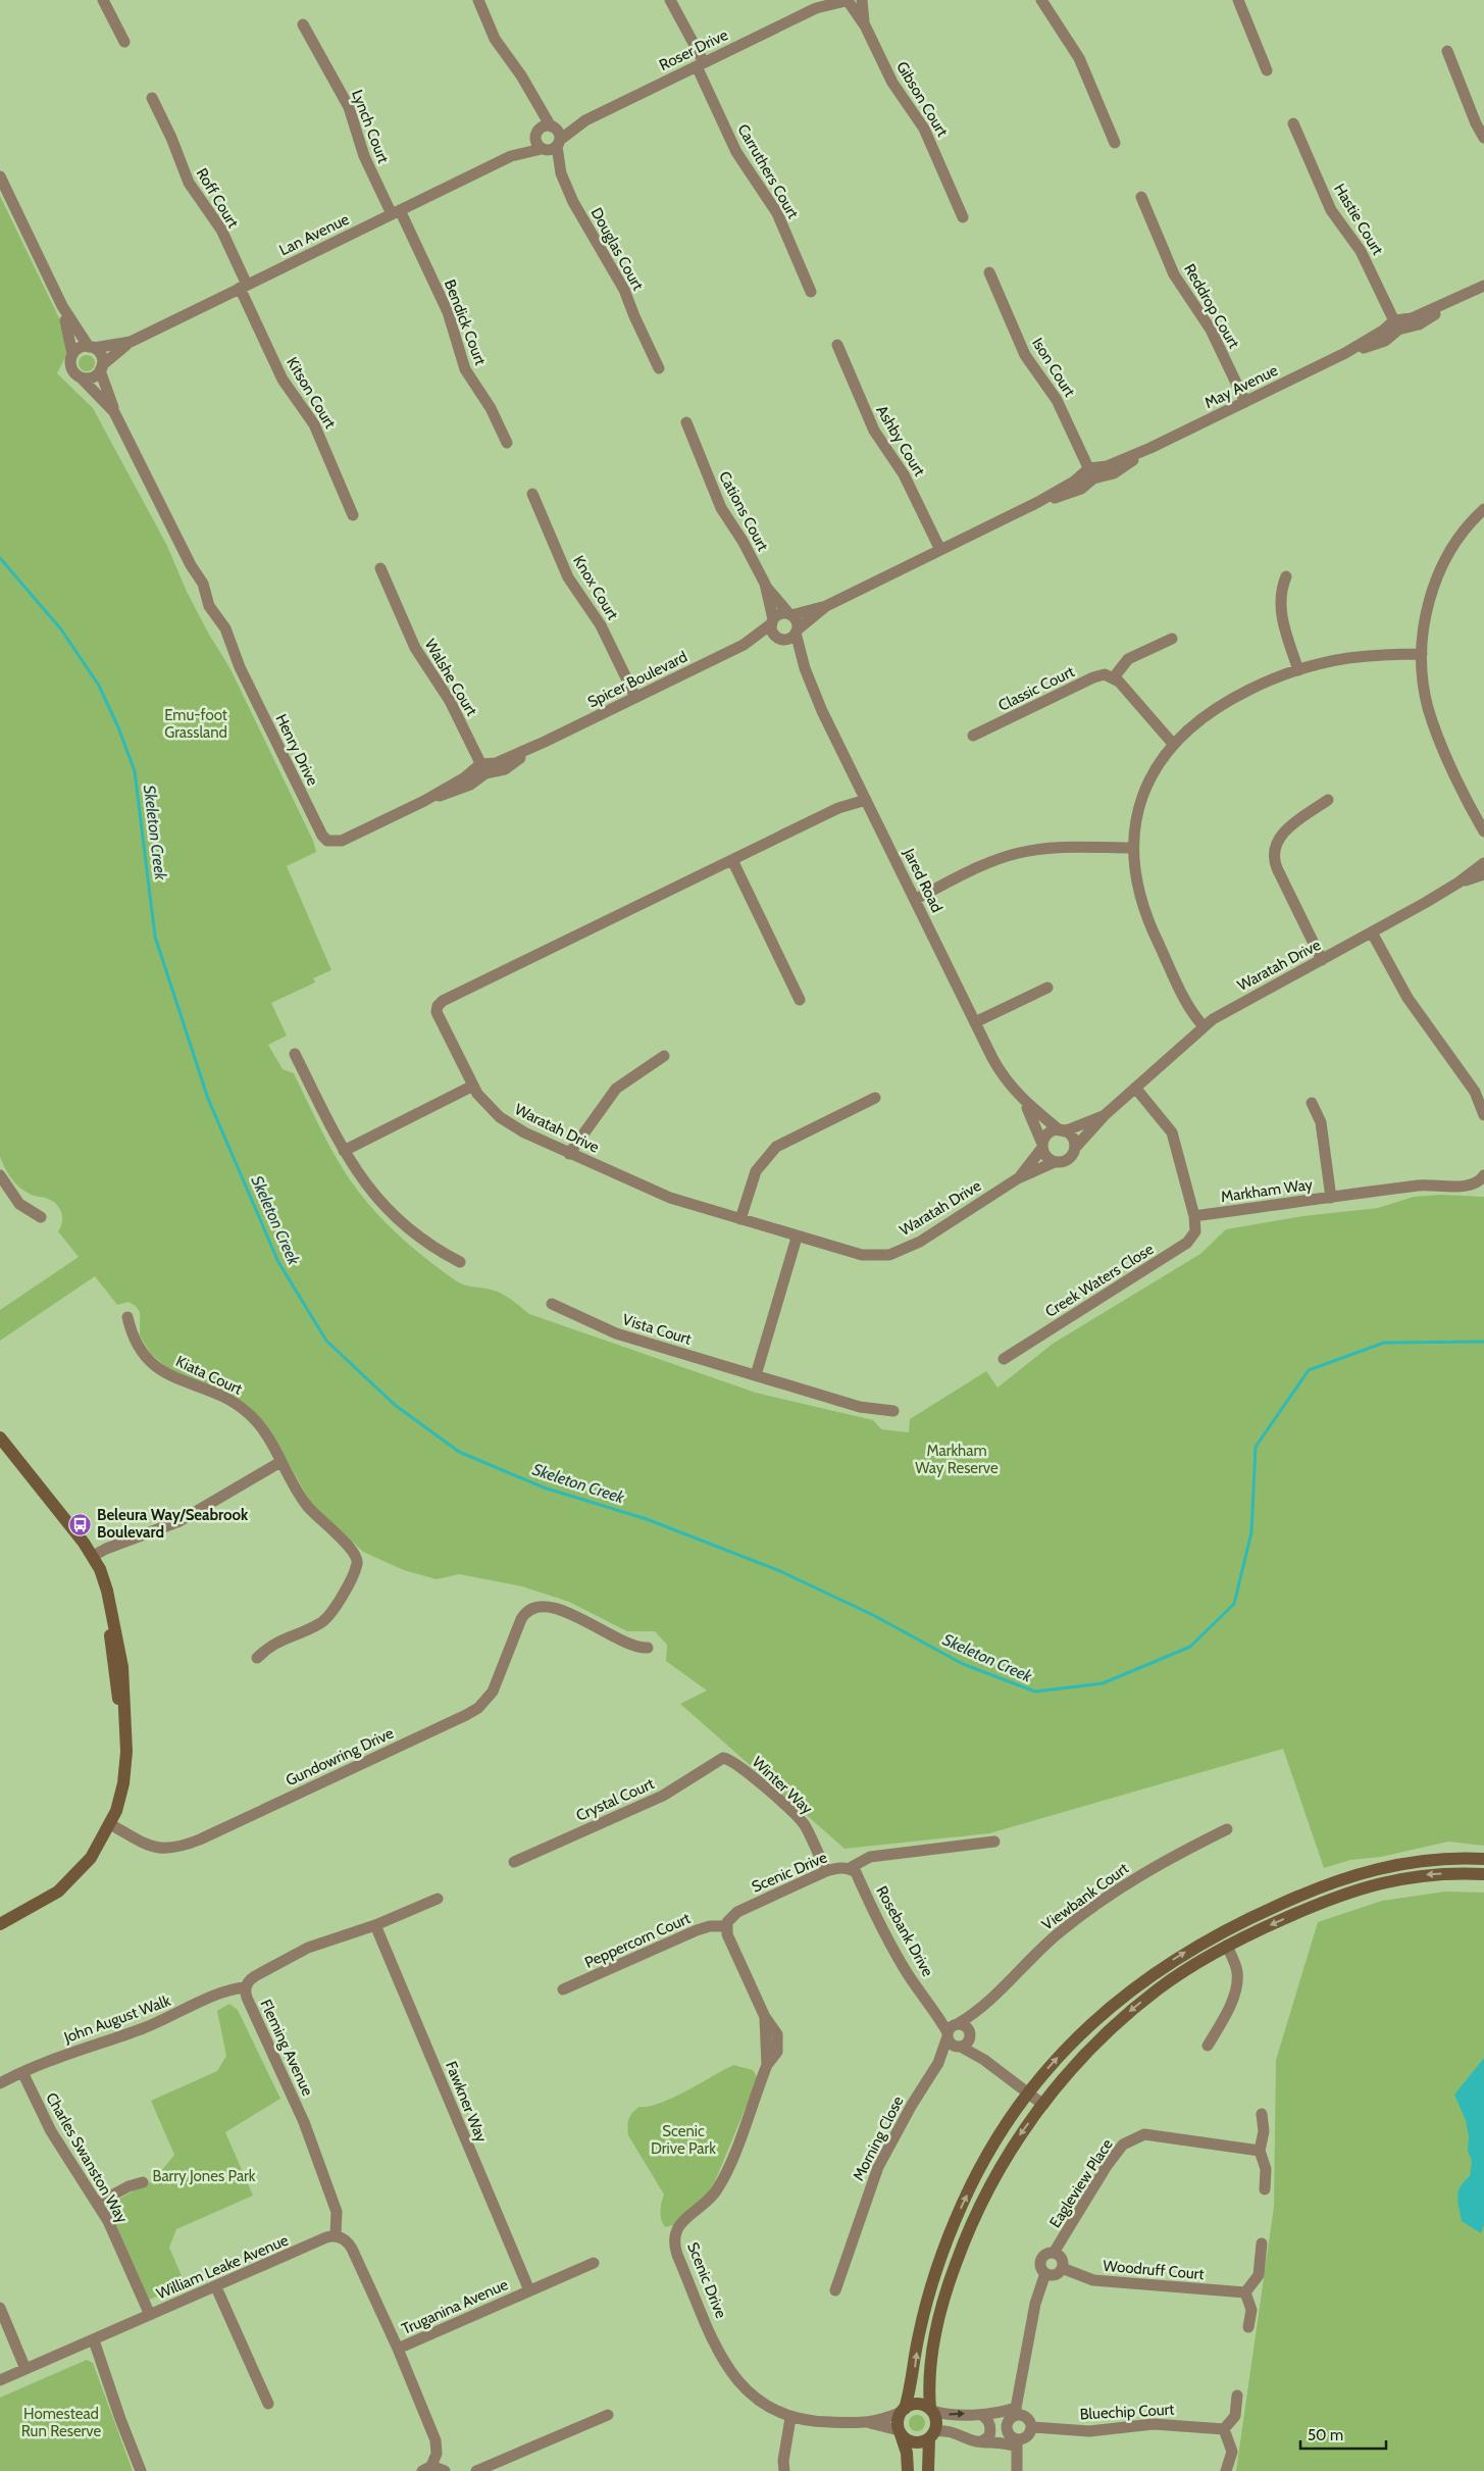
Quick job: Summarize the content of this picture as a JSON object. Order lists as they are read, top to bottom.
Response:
{
  "streets": {
    "street": [
      "Roser Drive",
      "Gibson Court",
      "Lynch Court",
      "Carruthers Court",
      "Roff Court",
      "Hastie Court",
      "Lan Avenue",
      "Douglas Court",
      "Reddrop Court",
      "Bendick Court",
      "Ison Court",
      "May Avenue",
      "Kitson Court",
      "Ashby Court",
      "Cations Court",
      "Knox Court",
      "Walshe Court",
      "Spicer Boulevard",
      "Classic Court",
      "Henry Drive",
      "Jared Road",
      "Waratah Drive",
      "Markham Way",
      "Creek Waters Close",
      "Vista Court",
      "Kiata Court",
      "Gundowring Drive",
      "Winter Way",
      "Crystal Court",
      "Scenic Drive",
      "Viewbank Court",
      "Rosebank Drive",
      "Peppercorn Court",
      "John August Walk",
      "Fleming Avenue",
      "Fawkner Way",
      "Morning Close",
      "Charles Swanston Way",
      "Eagleview Place",
      "William Leake Avenue",
      "Woodruff Court",
      "Truganina Avenue",
      "Bluechip Court"
    ]
  },
  "crossings": [
    ["Roser Drive", "Gibson Court"],
    ["Roser Drive", "Carruthers Court"],
    ["Roser Drive", "Lan Avenue"],
    ["Roser Drive", "Douglas Court"],
    ["Lynch Court", "Lan Avenue"],
    ["Lynch Court", "Bendick Court"],
    ["Roff Court", "Lan Avenue"],
    ["Roff Court", "Kitson Court"],
    ["Hastie Court", "May Avenue"],
    ["Lan Avenue", "Douglas Court"],
    ["Lan Avenue", "Bendick Court"],
    ["Lan Avenue", "Kitson Court"],
    ["Lan Avenue", "Henry Drive"],
    ["Reddrop Court", "May Avenue"],
    ["Ison Court", "May Avenue"],
    ["May Avenue", "Ashby Court"],
    ["Cations Court", "Spicer Boulevard"],
    ["Cations Court", "Jared Road"],
    ["Knox Court", "Spicer Boulevard"],
    ["Walshe Court", "Spicer Boulevard"],
    ["Spicer Boulevard", "Henry Drive"],
    ["Spicer Boulevard", "Jared Road"],
    ["Jared Road", "Waratah Drive"],
    ["Markham Way", "Creek Waters Close"],
    ["Winter Way", "Crystal Court"],
    ["Winter Way", "Scenic Drive"],
    ["Scenic Drive", "Rosebank Drive"],
    ["Scenic Drive", "Peppercorn Court"],
    ["Viewbank Court", "Rosebank Drive"],
    ["Viewbank Court", "Morning Close"],
    ["Rosebank Drive", "Morning Close"],
    ["John August Walk", "Fleming Avenue"],
    ["John August Walk", "Charles Swanston Way"],
    ["Fleming Avenue", "Fawkner Way"],
    ["Fleming Avenue", "William Leake Avenue"],
    ["Fawkner Way", "Truganina Avenue"],
    ["Charles Swanston Way", "William Leake Avenue"],
    ["Eagleview Place", "Woodruff Court"]
  ],
  "water": ["Skeleton Creek"],
  "parks": [
    "Emu-foot Grassland",
    "Markham Way Reserve",
    "Scenic Drive Park",
    "Barry Jones Park",
    "Homestead Run Reserve"
  ],
  "places": {
    "bus stop": ["Beleura Way/Seabrook Boulevard"]
  },
  "scale_bar": "50 m"
}
